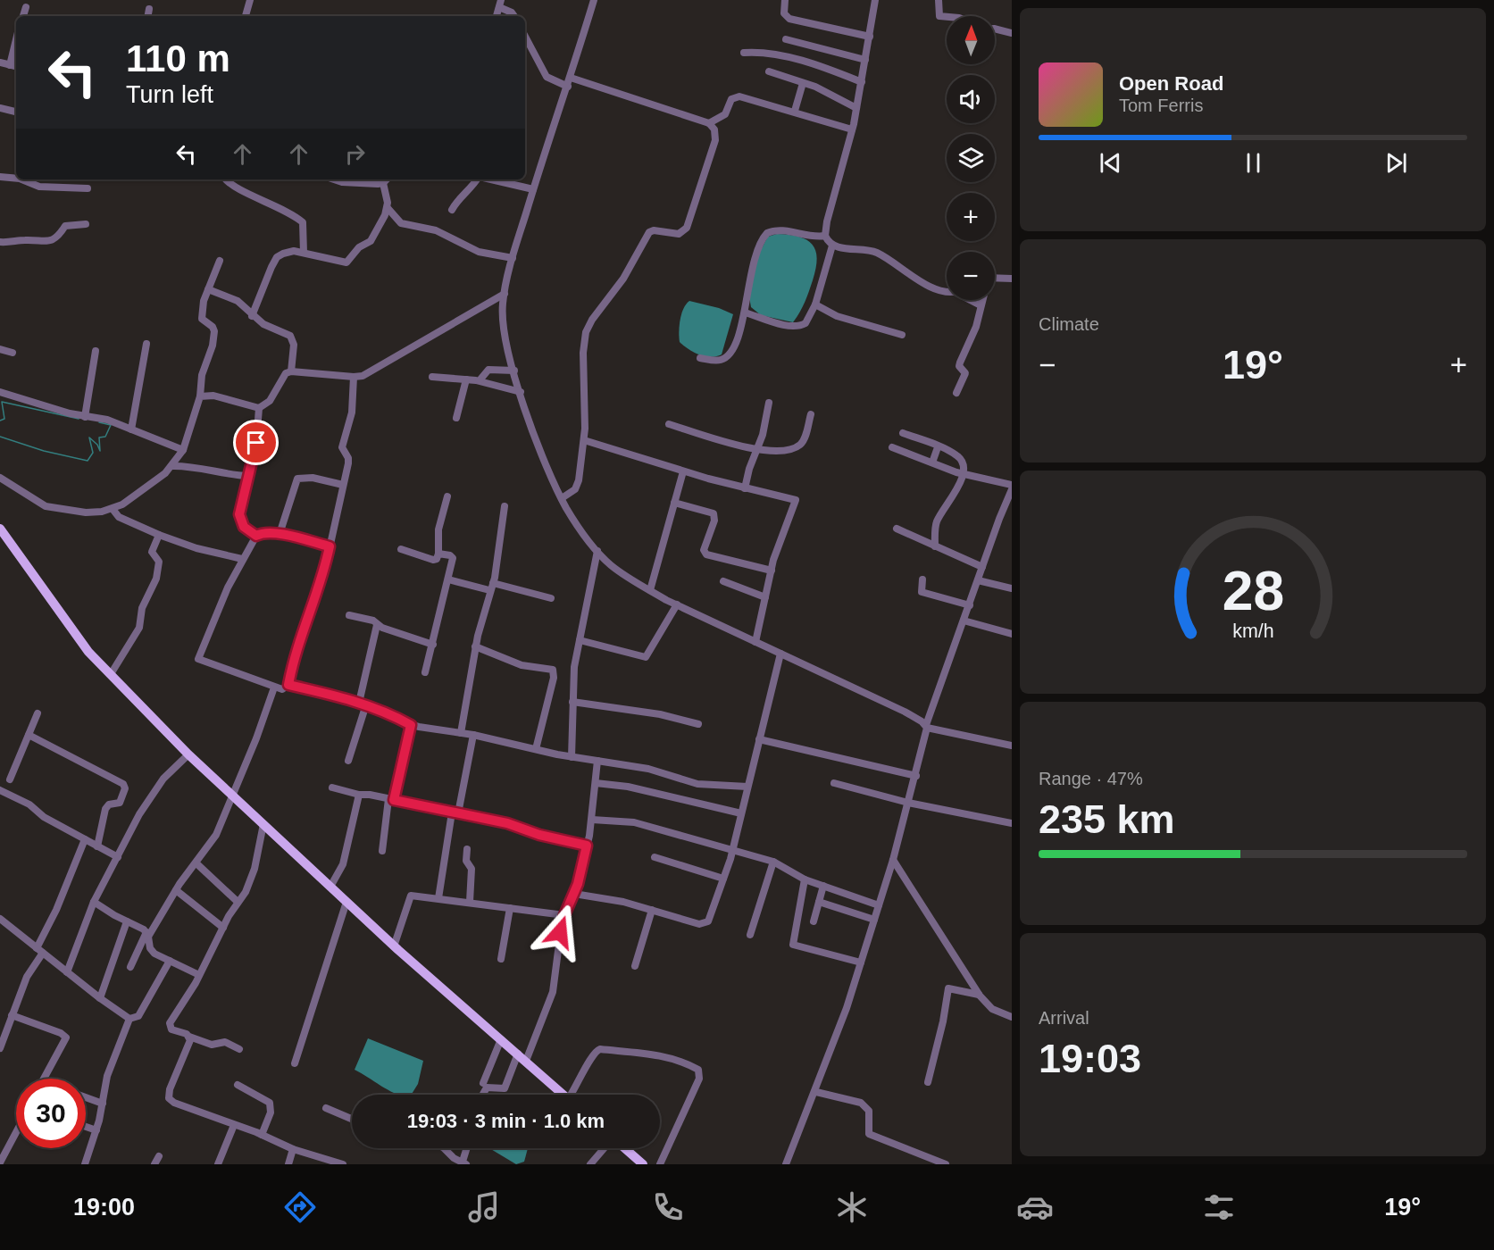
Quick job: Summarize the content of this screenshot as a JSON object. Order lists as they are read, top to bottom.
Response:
{
  "north": "top",
  "page": {
    "map_buttons": ["+", "−"],
    "turn": ["110 m", "Turn left"],
    "song": ["Open Road", "Tom Ferris"],
    "tile": [
      "Climate",
      ["Range · 47%", "235 km"],
      ["Arrival", "19:03"]
    ],
    "heat": ["−", "19°", "+"],
    "limit": "30",
    "trip": "19:03 · 3 min · 1.0 km",
    "tabs": ["19:00", "19°"],
    "gauge": ["28", "km/h"]
  }
}
